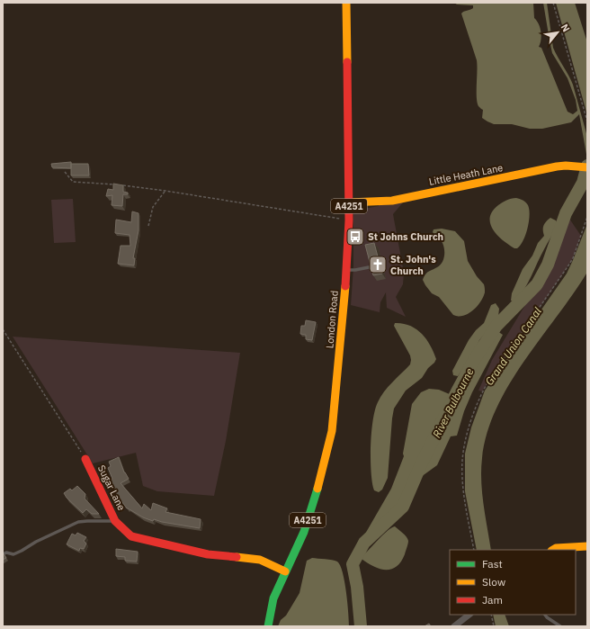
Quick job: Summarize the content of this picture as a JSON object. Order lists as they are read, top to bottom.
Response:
{
  "streets": {
    "main road": [
      "Little Heath Lane",
      "A4251",
      "London Road",
      "Sugar Lane"
    ]
  },
  "crossings": [
    ["Little Heath Lane", "London Road"],
    ["London Road", "Sugar Lane"]
  ],
  "water": ["Grand Union Canal", "River Bulbourne"],
  "places": {
    "bus stop": ["St Johns Church"],
    "church": ["St. John's Church"]
  },
  "legend": ["Fast", "Slow", "Jam"],
  "north": "top right"
}
